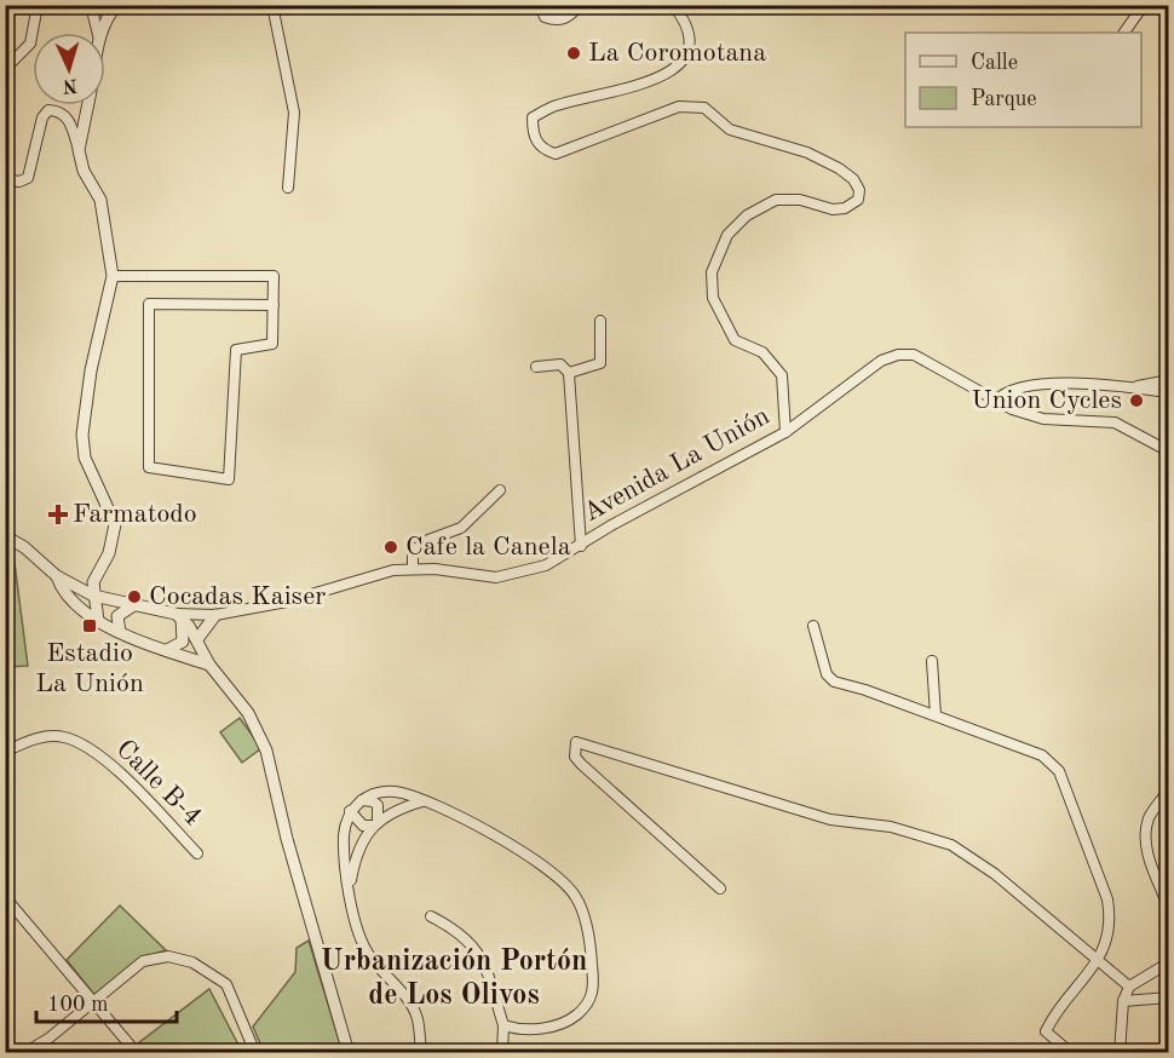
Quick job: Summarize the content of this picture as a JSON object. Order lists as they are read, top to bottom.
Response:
{
  "streets": {
    "street": ["Avenida La Unión", "Calle B-4"]
  },
  "districts": ["Urbanización Portón de Los Olivos"],
  "places": {
    "other": [
      "La Coromotana",
      "Union Cycles",
      "Cafe la Canela",
      "Cocadas Kaiser"
    ],
    "health": ["Farmatodo"],
    "transit": ["Estadio La Unión"]
  },
  "legend": ["Calle", "Parque"],
  "scale_bar": "100 m",
  "north": "bottom"
}
